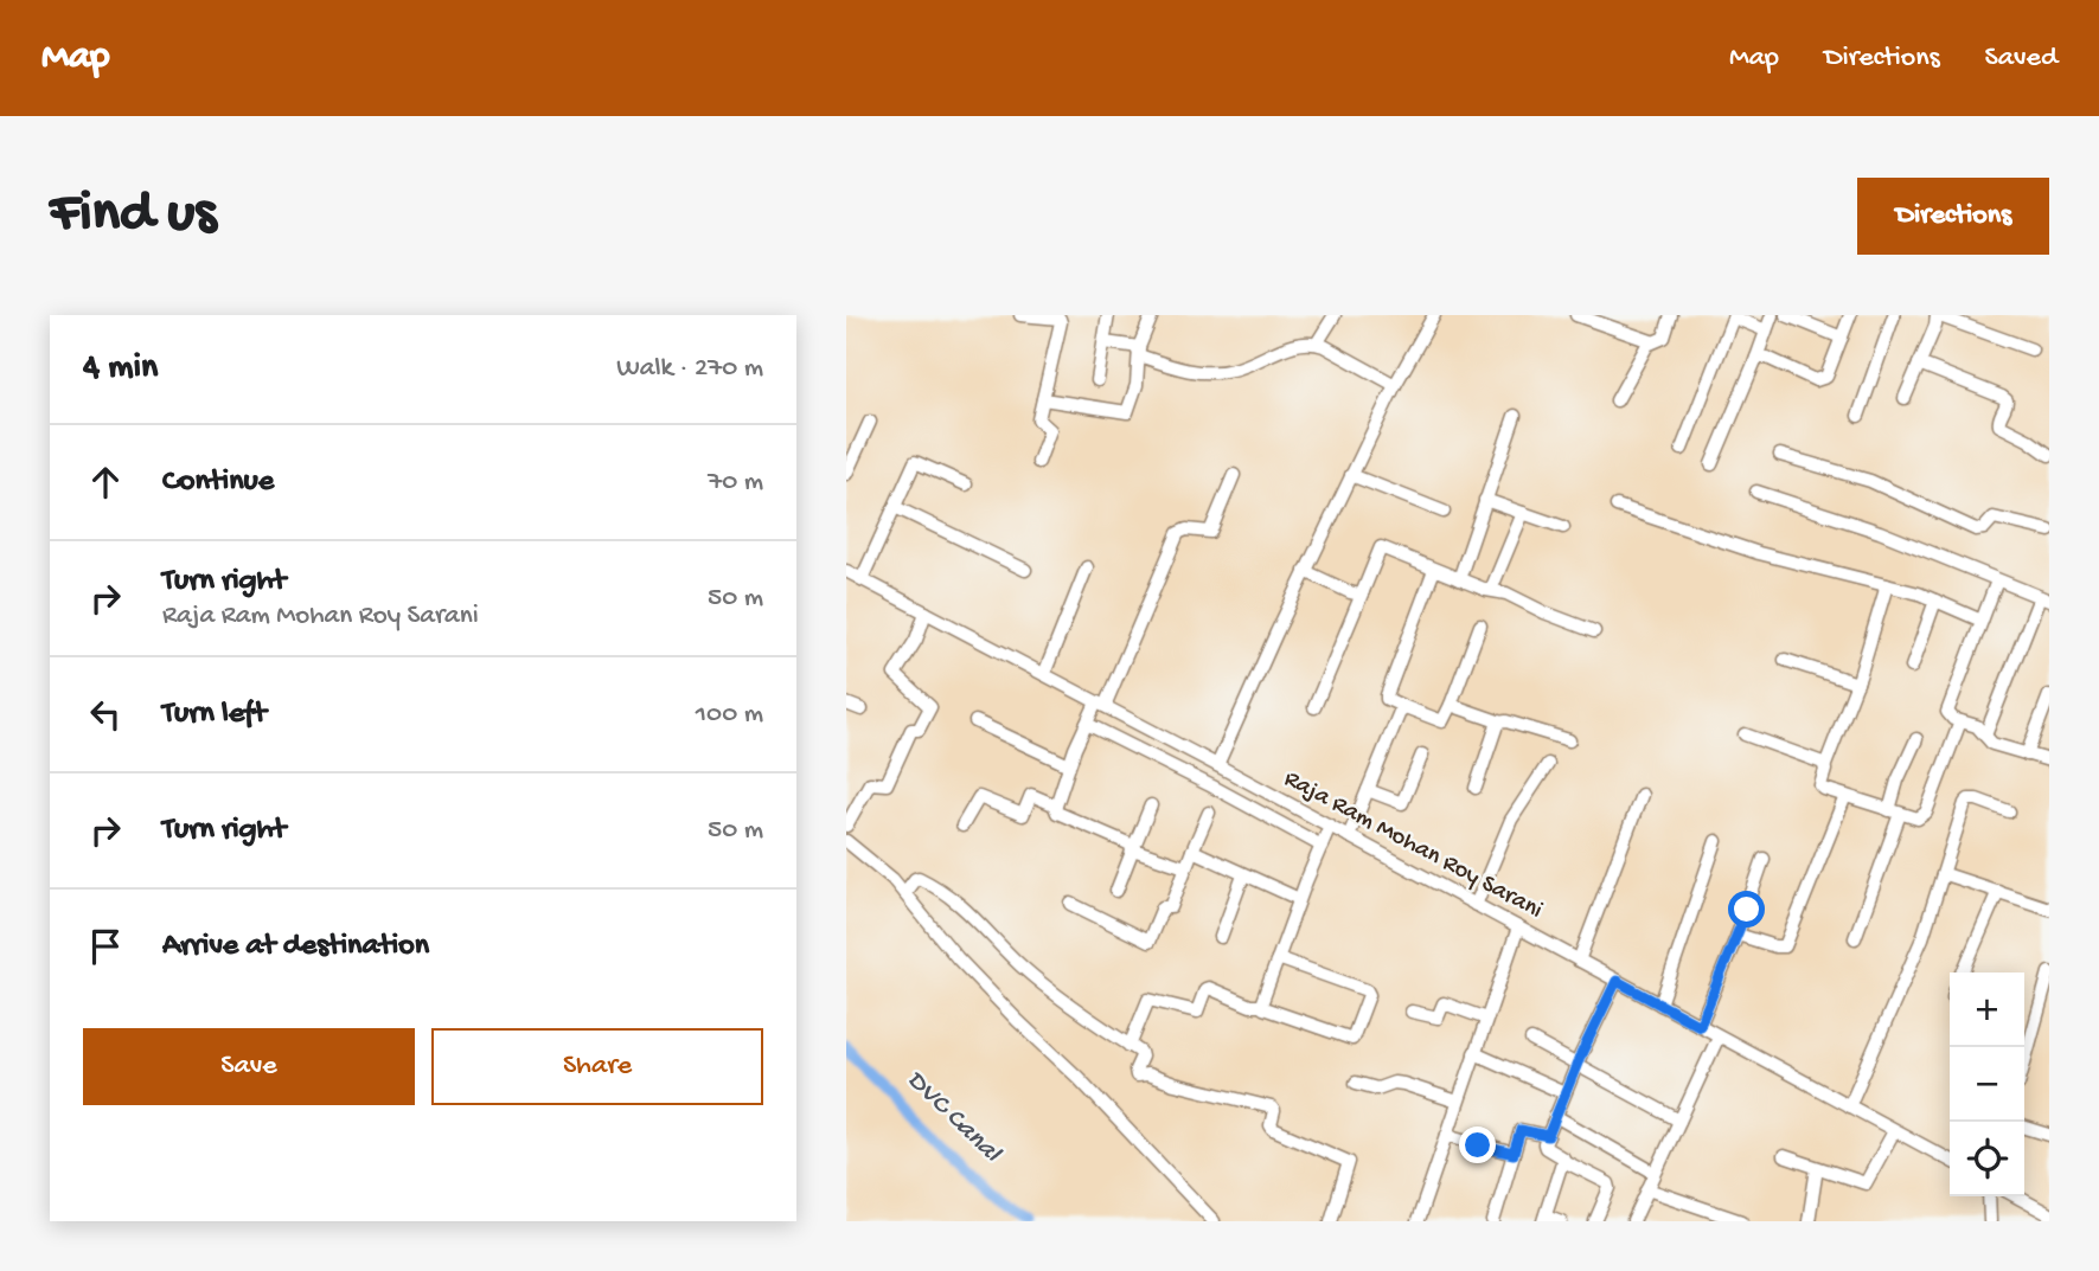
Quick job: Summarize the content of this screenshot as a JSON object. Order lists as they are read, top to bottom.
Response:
{
  "streets": {
    "street": ["Raja Ram Mohan Roy Sarani"]
  },
  "water": ["DVC Canal"],
  "page": {
    "header": "Map",
    "nav": ["Map", "Directions", "Saved"],
    "buttons": [
      "Directions",
      ["Save", "Share"]
    ],
    "title": "Find us",
    "heading": ["4 min", "Walk · 270 m"],
    "list": [
      ["Continue", "70 m"],
      ["Turn right", "Raja Ram Mohan Roy Sarani", "50 m"],
      ["Turn left", "100 m"],
      ["Turn right", "50 m"],
      "Arrive at destination"
    ],
    "map_buttons": ["+", "−"]
  }
}
